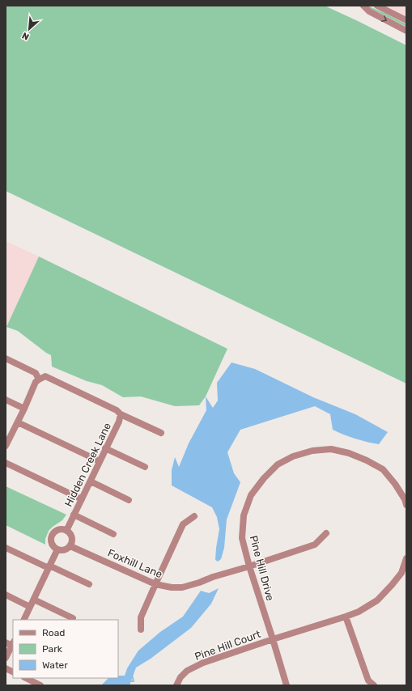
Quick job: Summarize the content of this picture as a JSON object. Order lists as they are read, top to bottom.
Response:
{
  "streets": {
    "street": [
      "Hidden Creek Lane",
      "Foxhill Lane",
      "Pine Hill Drive",
      "Pine Hill Court"
    ]
  },
  "crossings": [
    ["Hidden Creek Lane", "Foxhill Lane"],
    ["Foxhill Lane", "Pine Hill Drive"],
    ["Pine Hill Drive", "Pine Hill Court"]
  ],
  "legend": ["Road", "Park", "Water"],
  "north": "bottom left"
}
